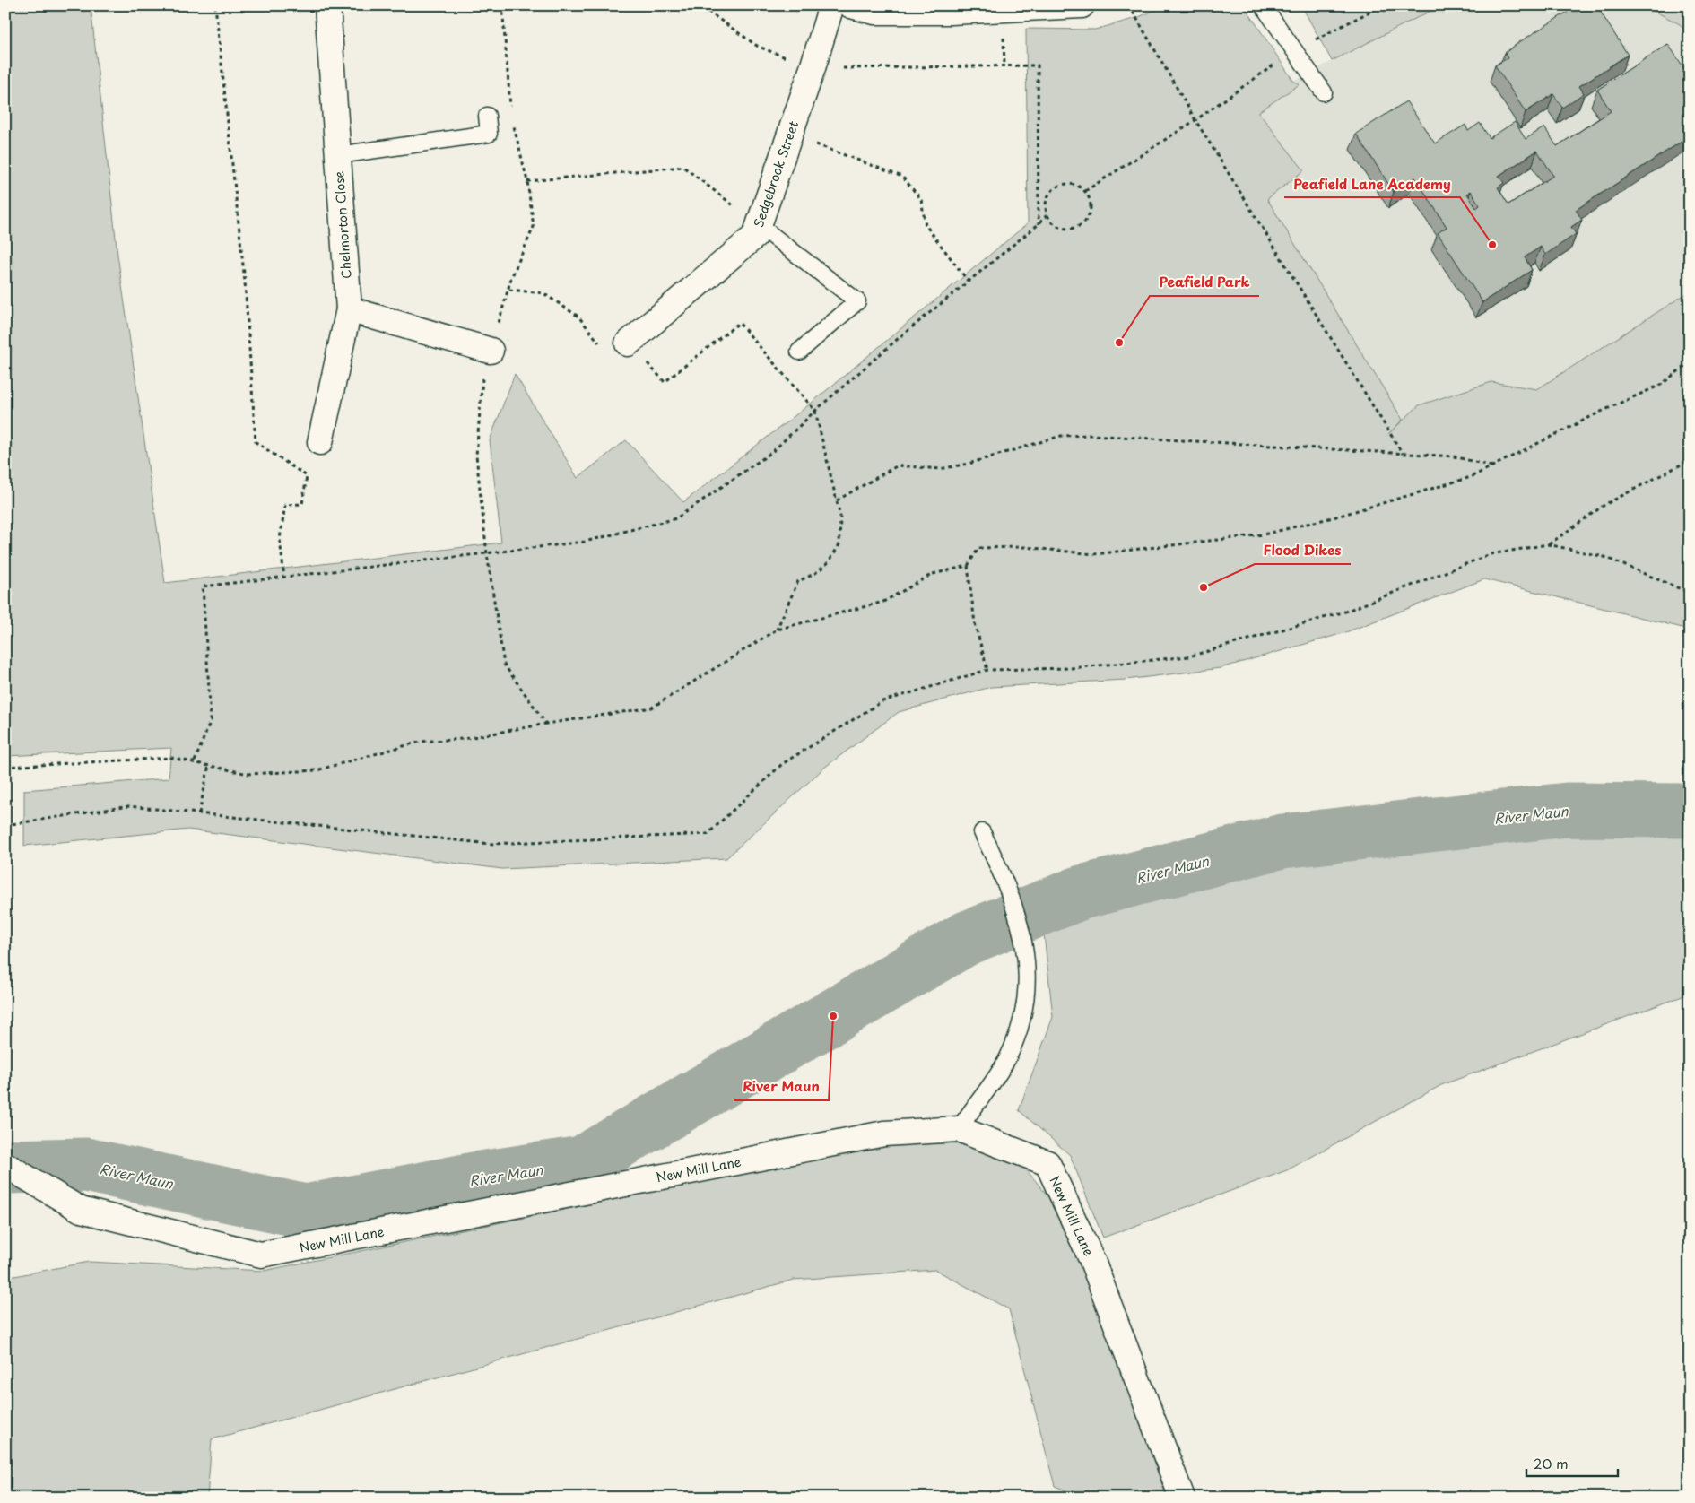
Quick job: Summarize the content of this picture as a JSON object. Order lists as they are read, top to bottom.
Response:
{
  "streets": {
    "street": ["Sedgebrook Street", "Chelmorton Close", "New Mill Lane"]
  },
  "water": ["River Maun"],
  "places": [
    "Peafield Lane Academy",
    "Peafield Park",
    "Flood Dikes",
    "River Maun"
  ],
  "scale_bar": "20 m"
}
